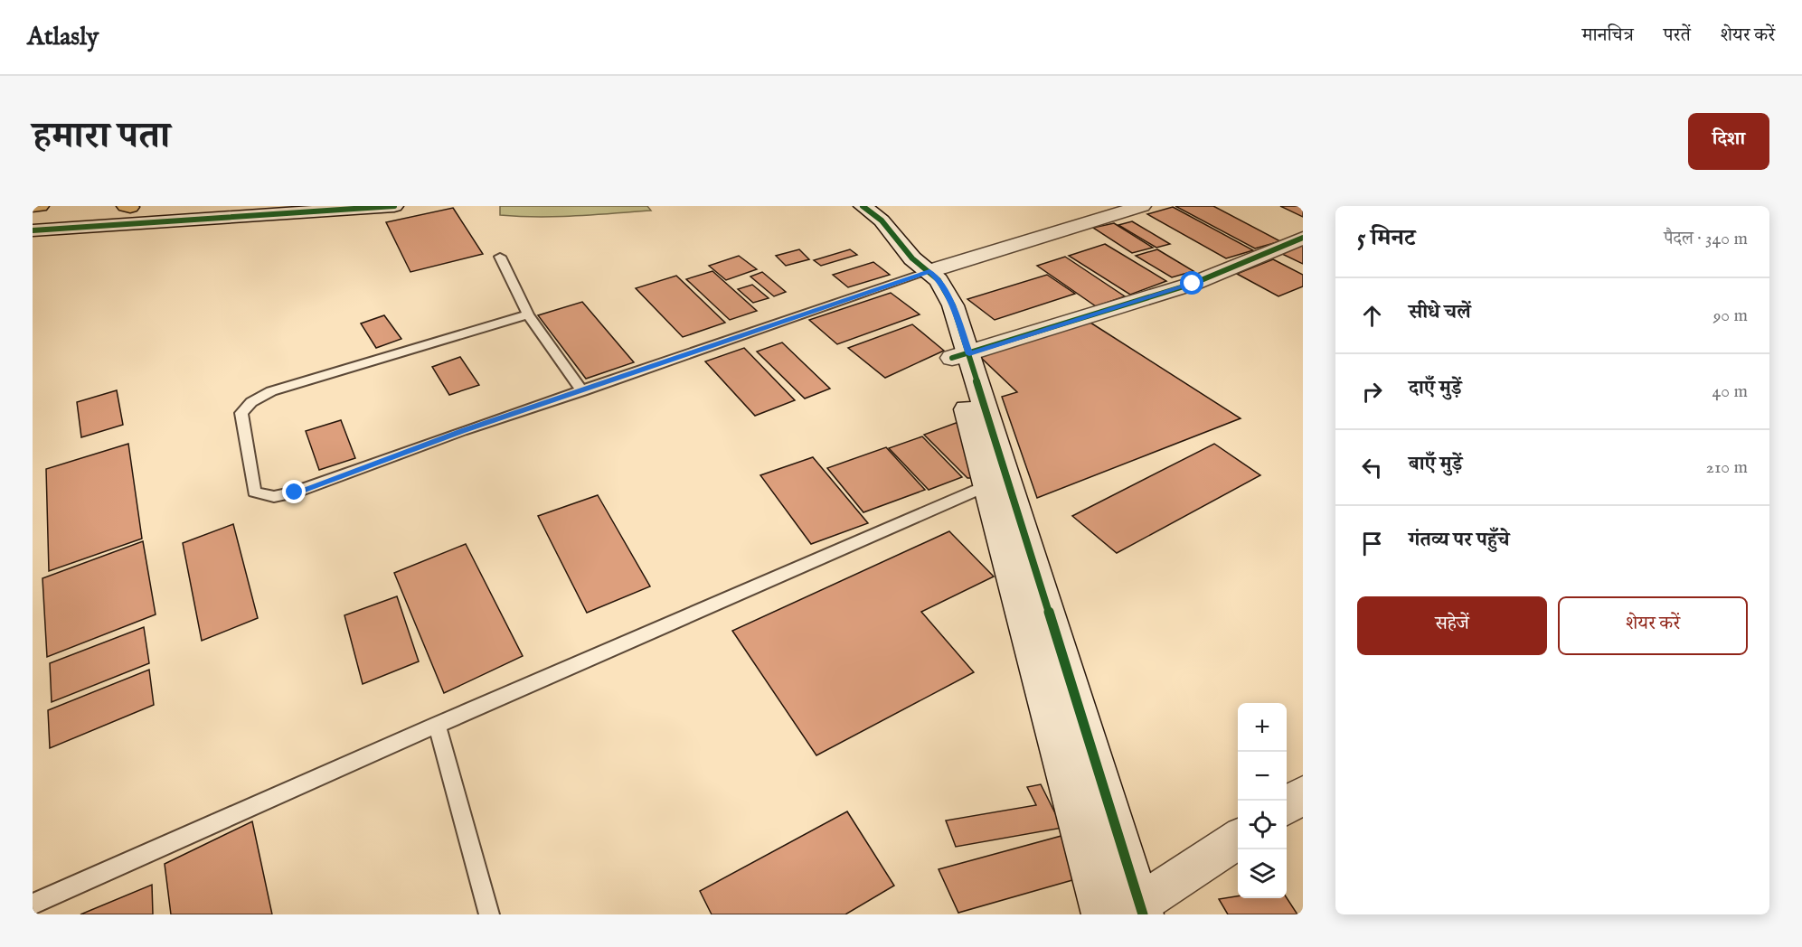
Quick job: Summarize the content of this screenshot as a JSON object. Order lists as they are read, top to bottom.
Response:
{
  "page": {
    "header": "Atlasly",
    "nav": ["मानचित्र", "परतें", "शेयर करें"],
    "title": "हमारा पता",
    "buttons": [
      "दिशा",
      ["सहेजें", "शेयर करें"]
    ],
    "heading": ["5 मिनट", "पैदल · 340 m"],
    "list": [
      ["सीधे चलें", "90 m"],
      ["दाएँ मुड़ें", "40 m"],
      ["बाएँ मुड़ें", "210 m"],
      "गंतव्य पर पहुँचे"
    ],
    "map_buttons": ["+", "−"]
  }
}
